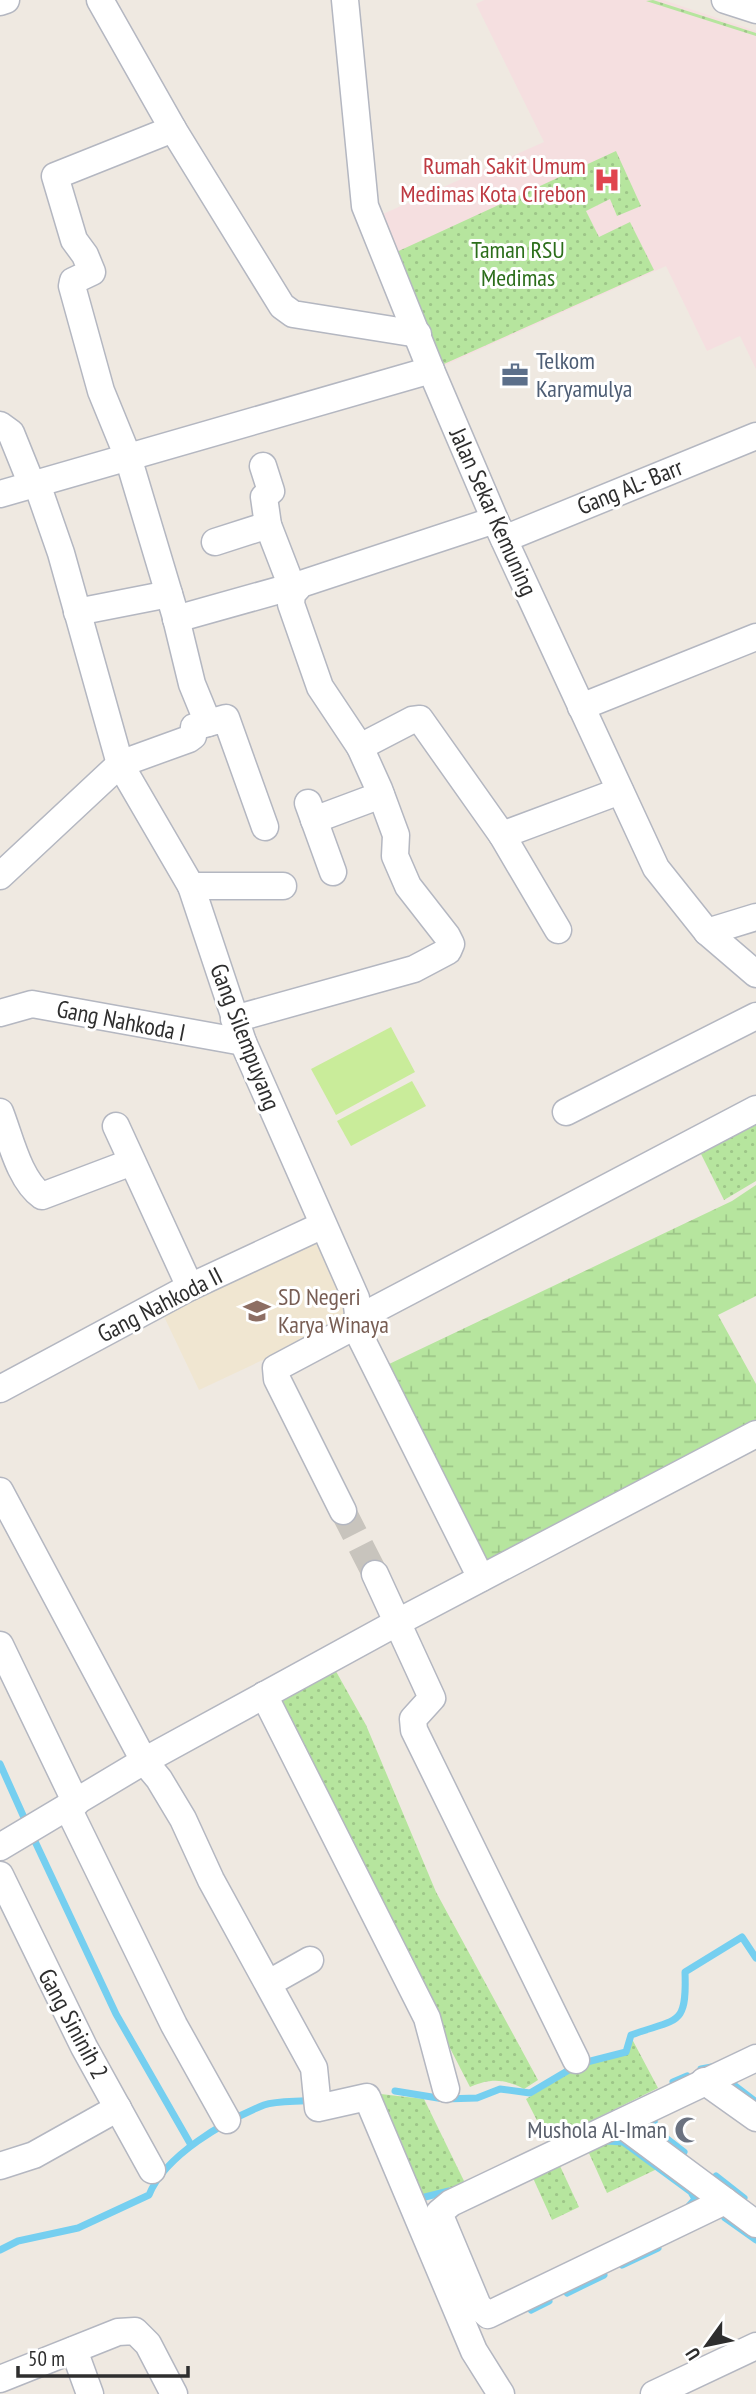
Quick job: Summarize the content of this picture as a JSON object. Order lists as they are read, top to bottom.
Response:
{
  "streets": {
    "street": [
      "Gang AL- Barr",
      "Jalan Sekar Kemuning",
      "Gang Nahkoda I",
      "Gang Silempuyang",
      "Gang Nahkoda II",
      "Gang Sininih 2"
    ]
  },
  "crossings": [
    ["Gang AL- Barr", "Jalan Sekar Kemuning"],
    ["Gang AL- Barr", "Gang Silempuyang"],
    ["Gang Nahkoda I", "Gang Silempuyang"],
    ["Gang Silempuyang", "Gang Nahkoda II"]
  ],
  "parks": ["Taman RSU Medimas"],
  "places": {
    "hospital": ["Rumah Sakit Umum Medimas Kota Cirebon"],
    "office": ["Telkom Karyamulya"],
    "school or university": ["SD Negeri Karya Winaya"],
    "mosque": ["Mushola Al-Iman"]
  },
  "scale_bar": "50 m",
  "north": "bottom left"
}
